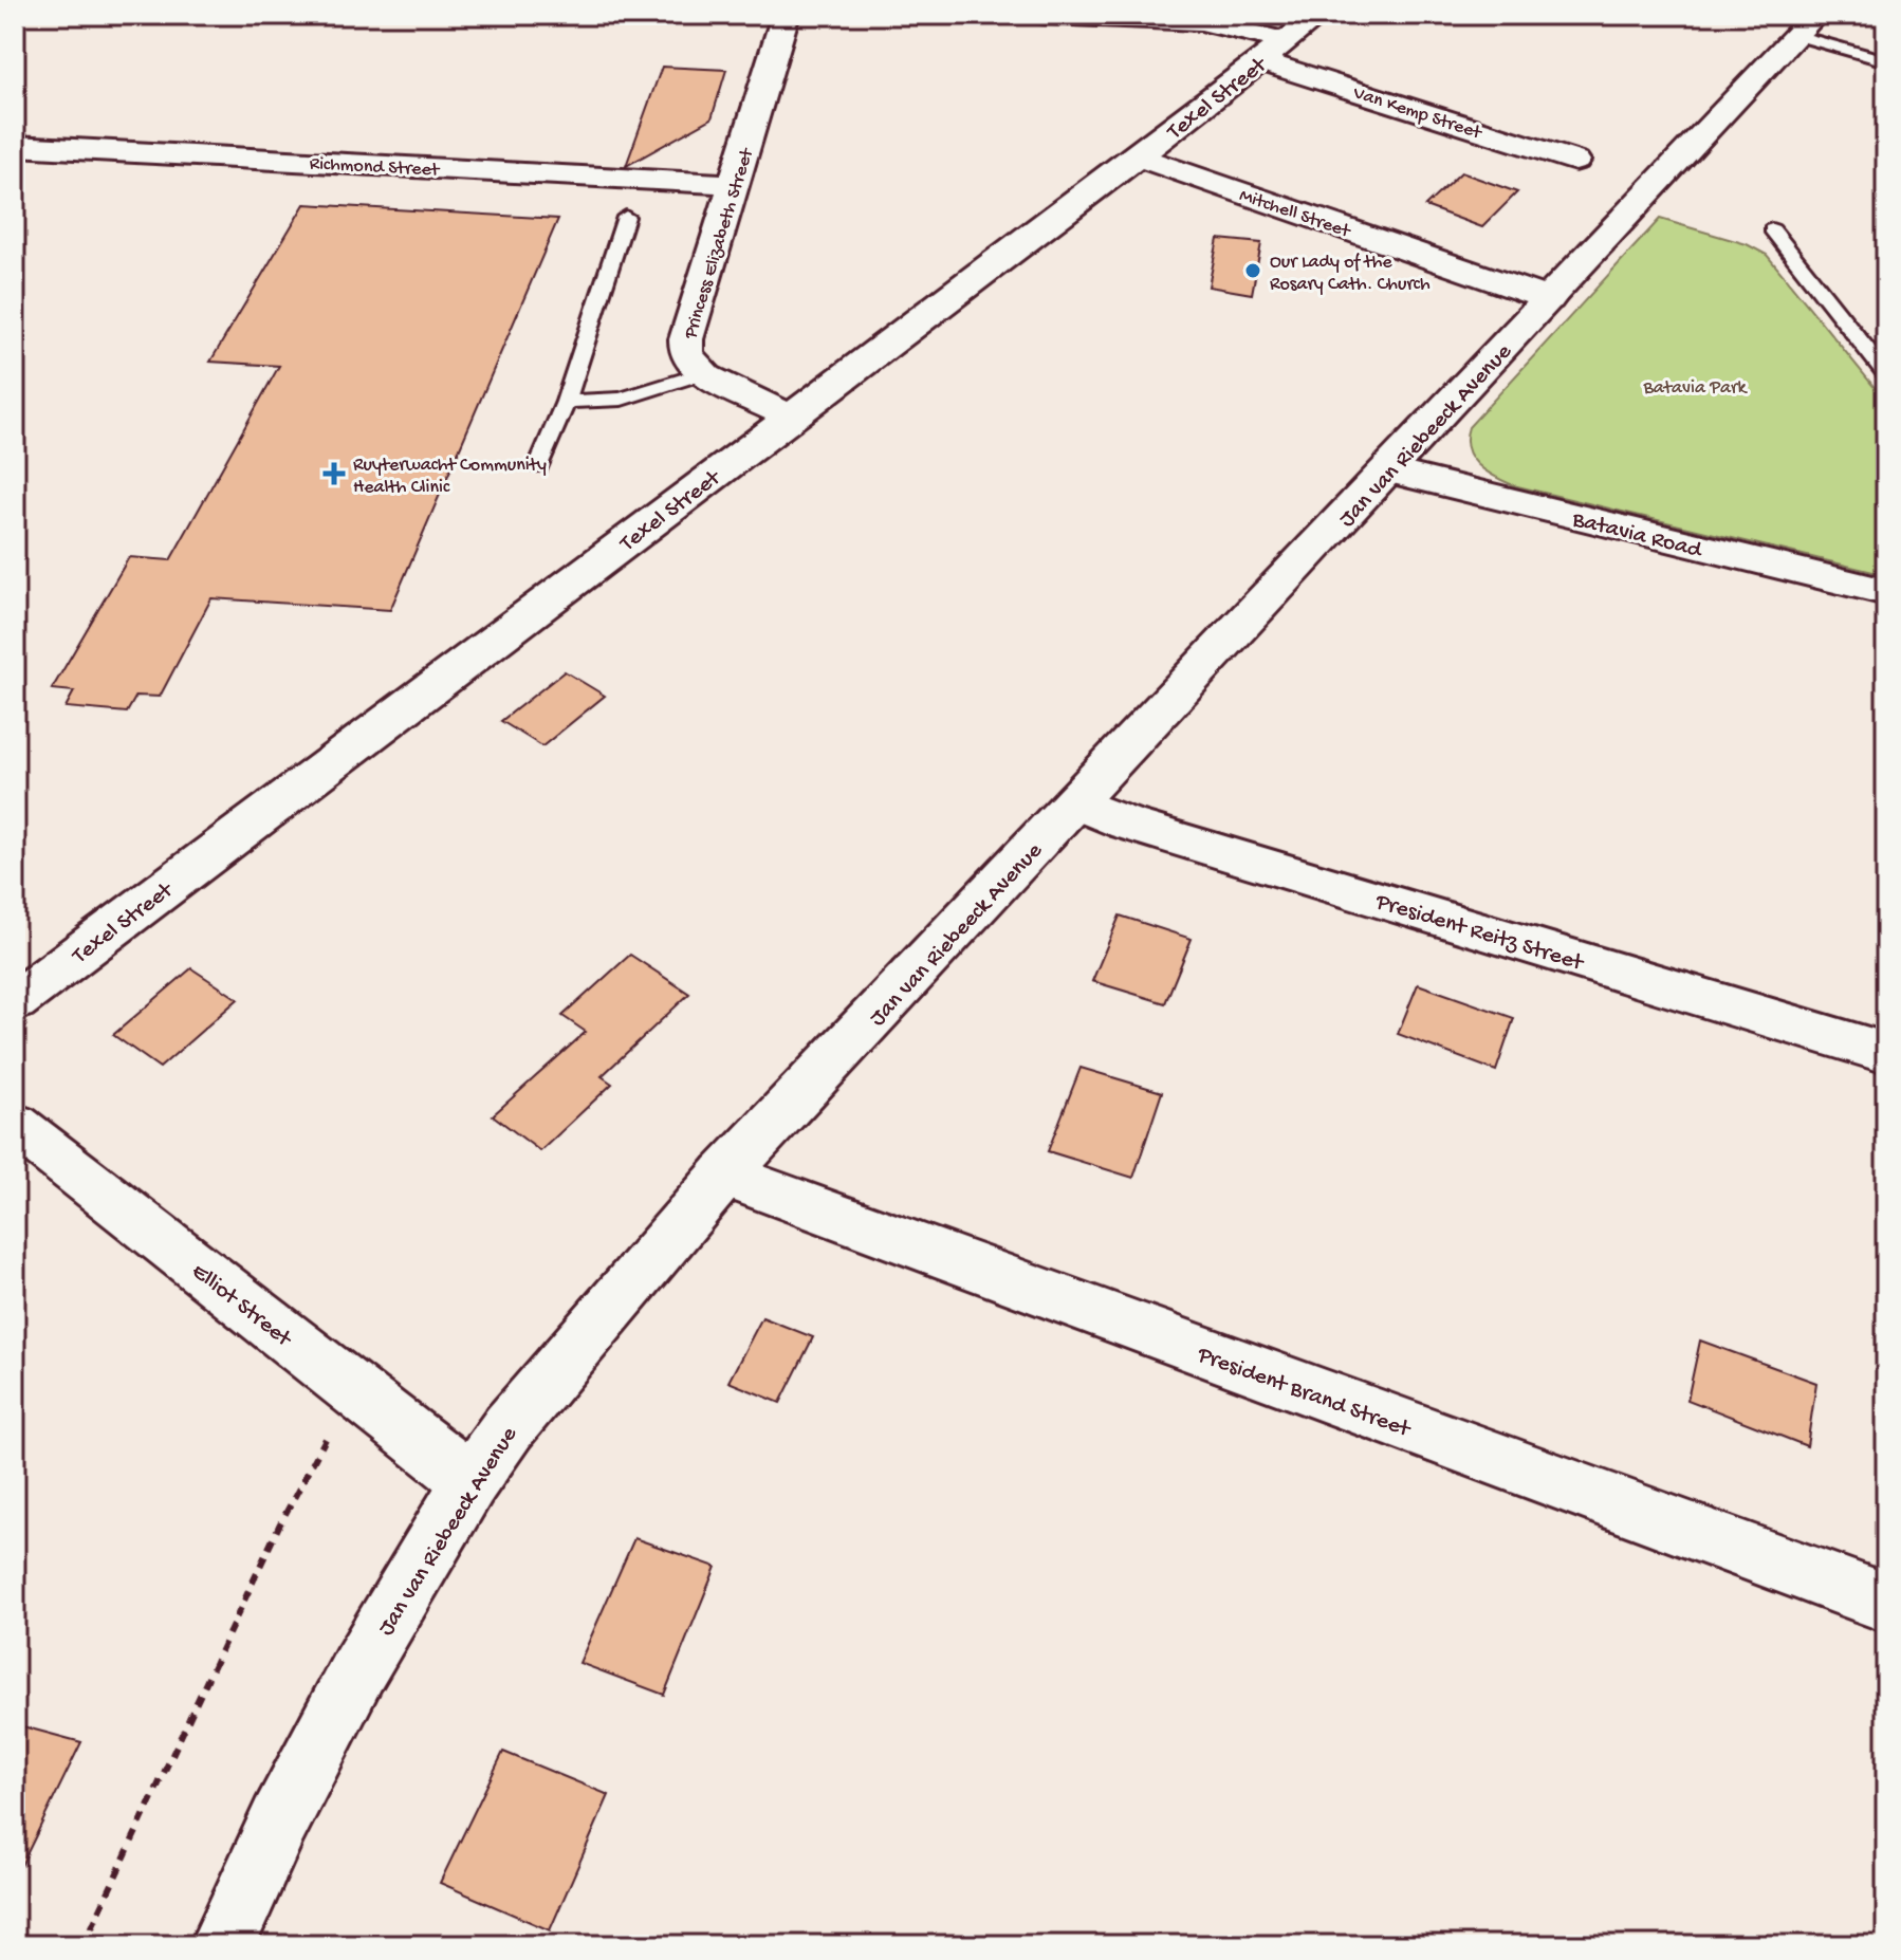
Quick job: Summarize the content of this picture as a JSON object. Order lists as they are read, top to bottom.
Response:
{
  "streets": {
    "street": [
      "Texel Street",
      "Van Kemp Street",
      "Richmond Street",
      "Mitchell Street",
      "Princess Elizabeth Street",
      "Jan van Riebeeck Avenue",
      "Batavia Road",
      "President Reitz Street",
      "Elliot Street",
      "President Brand Street"
    ]
  },
  "crossings": [
    ["Texel Street", "Van Kemp Street"],
    ["Texel Street", "Mitchell Street"],
    ["Texel Street", "Princess Elizabeth Street"],
    ["Richmond Street", "Princess Elizabeth Street"],
    ["Mitchell Street", "Jan van Riebeeck Avenue"],
    ["Jan van Riebeeck Avenue", "Batavia Road"],
    ["Jan van Riebeeck Avenue", "President Reitz Street"],
    ["Jan van Riebeeck Avenue", "Elliot Street"],
    ["Jan van Riebeeck Avenue", "President Brand Street"]
  ],
  "parks": ["Batavia Park"],
  "places": {
    "other": ["Our Lady of the Rosary Cath. Church"],
    "health": ["Ruyterwacht Community Health Clinic"]
  }
}
